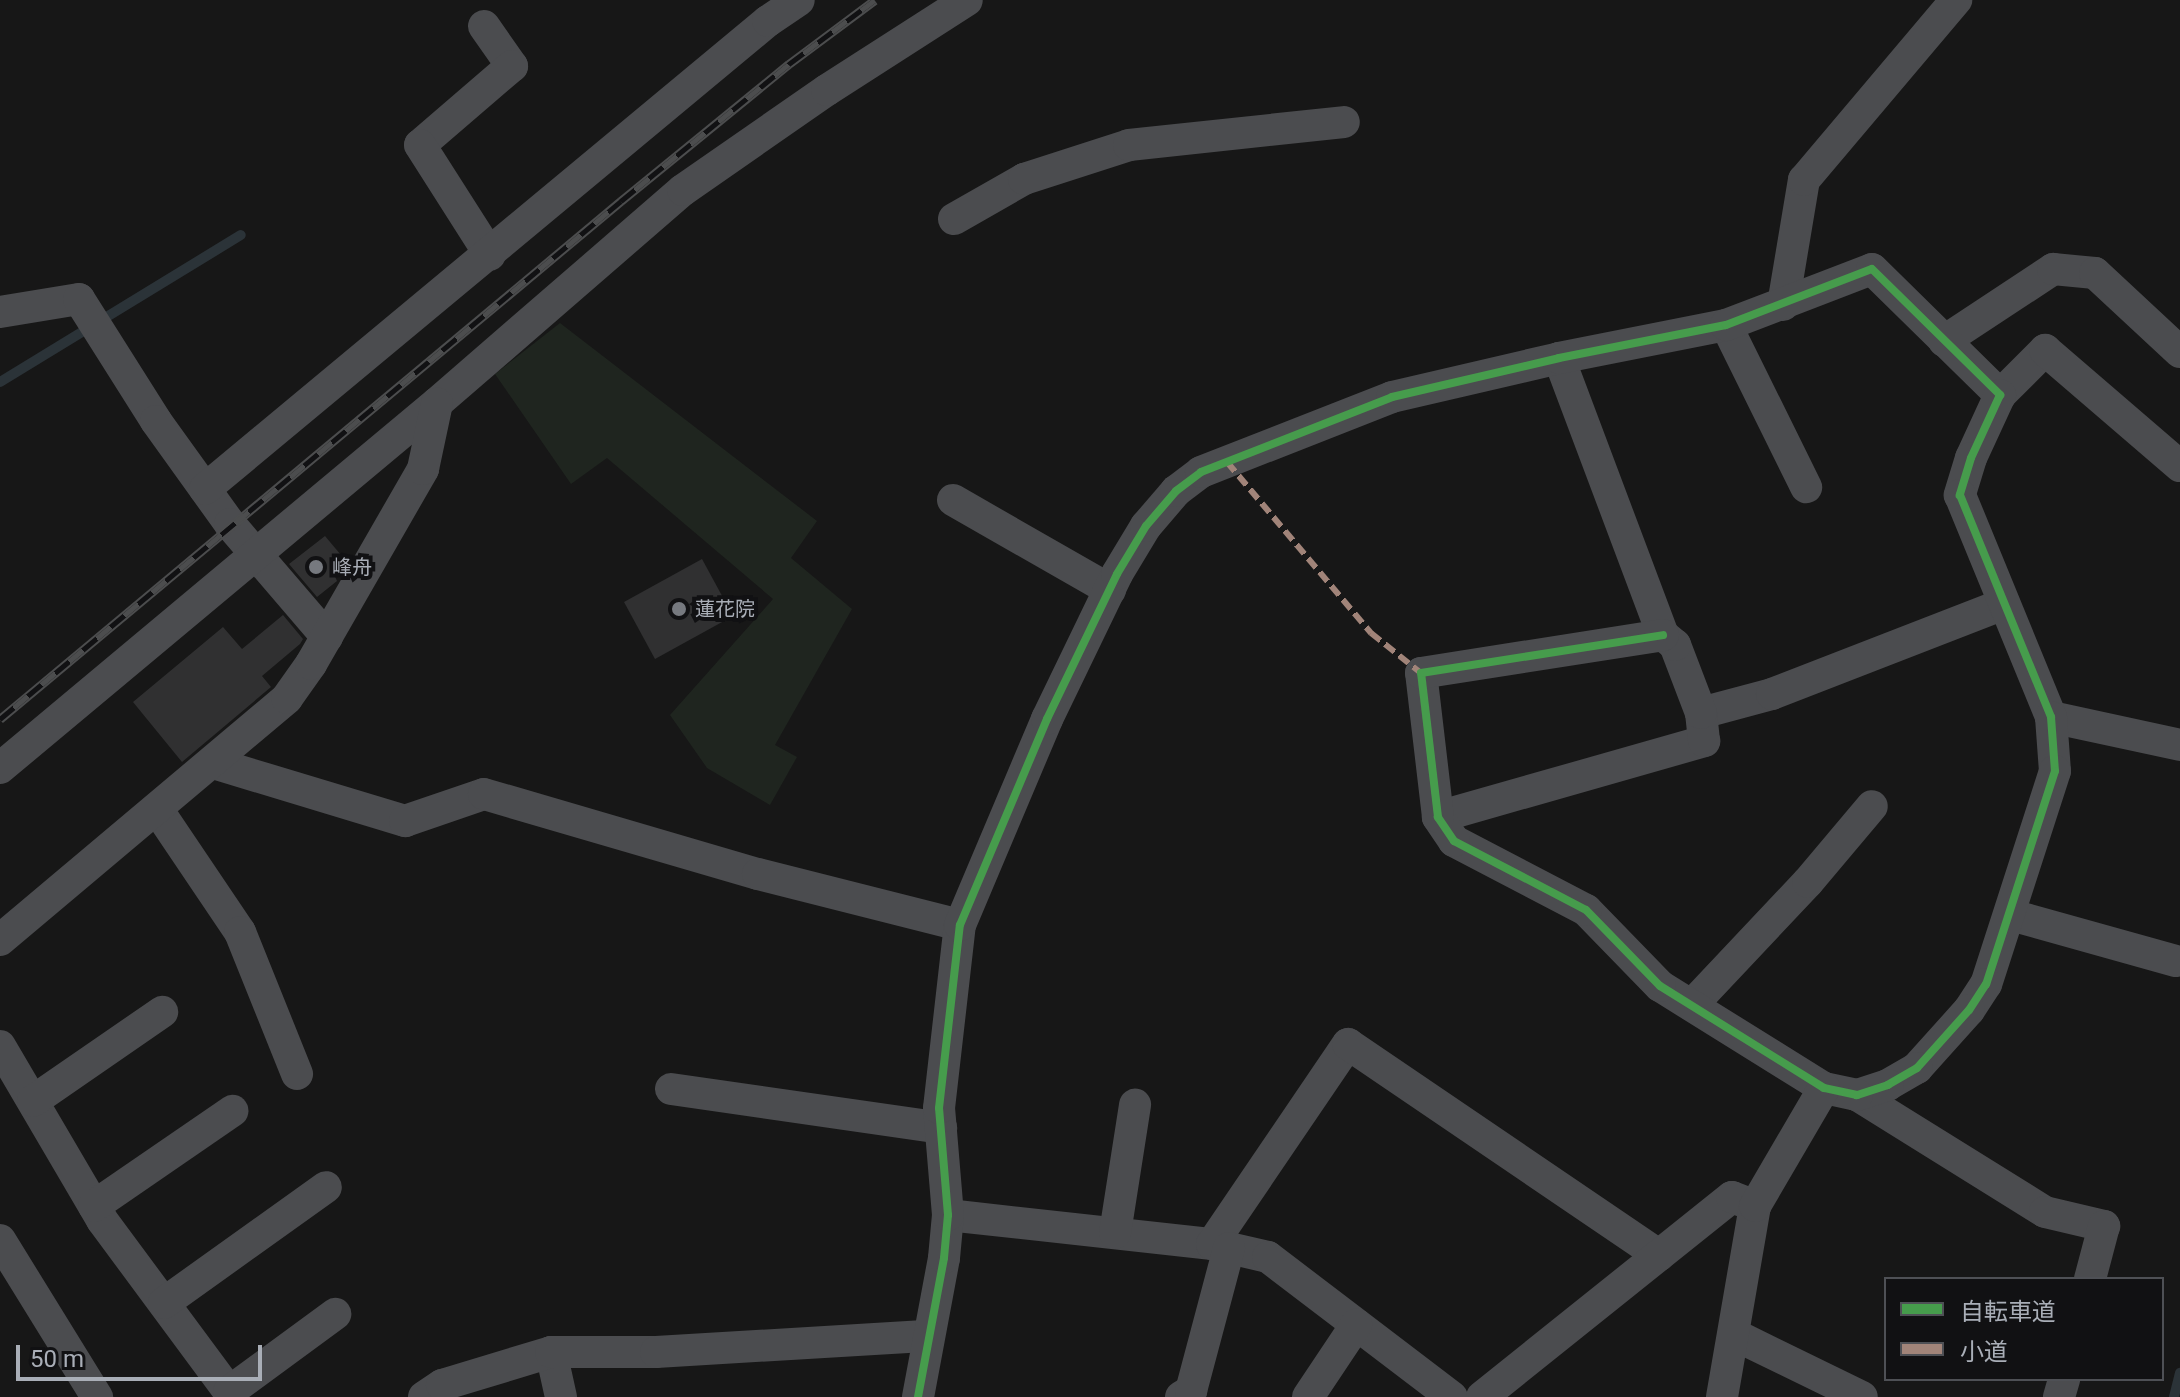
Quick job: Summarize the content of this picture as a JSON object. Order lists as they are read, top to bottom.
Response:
{
  "places": ["峰舟", "蓮花院"],
  "legend": ["自転車道", "小道"],
  "scale_bar": "50 m"
}
